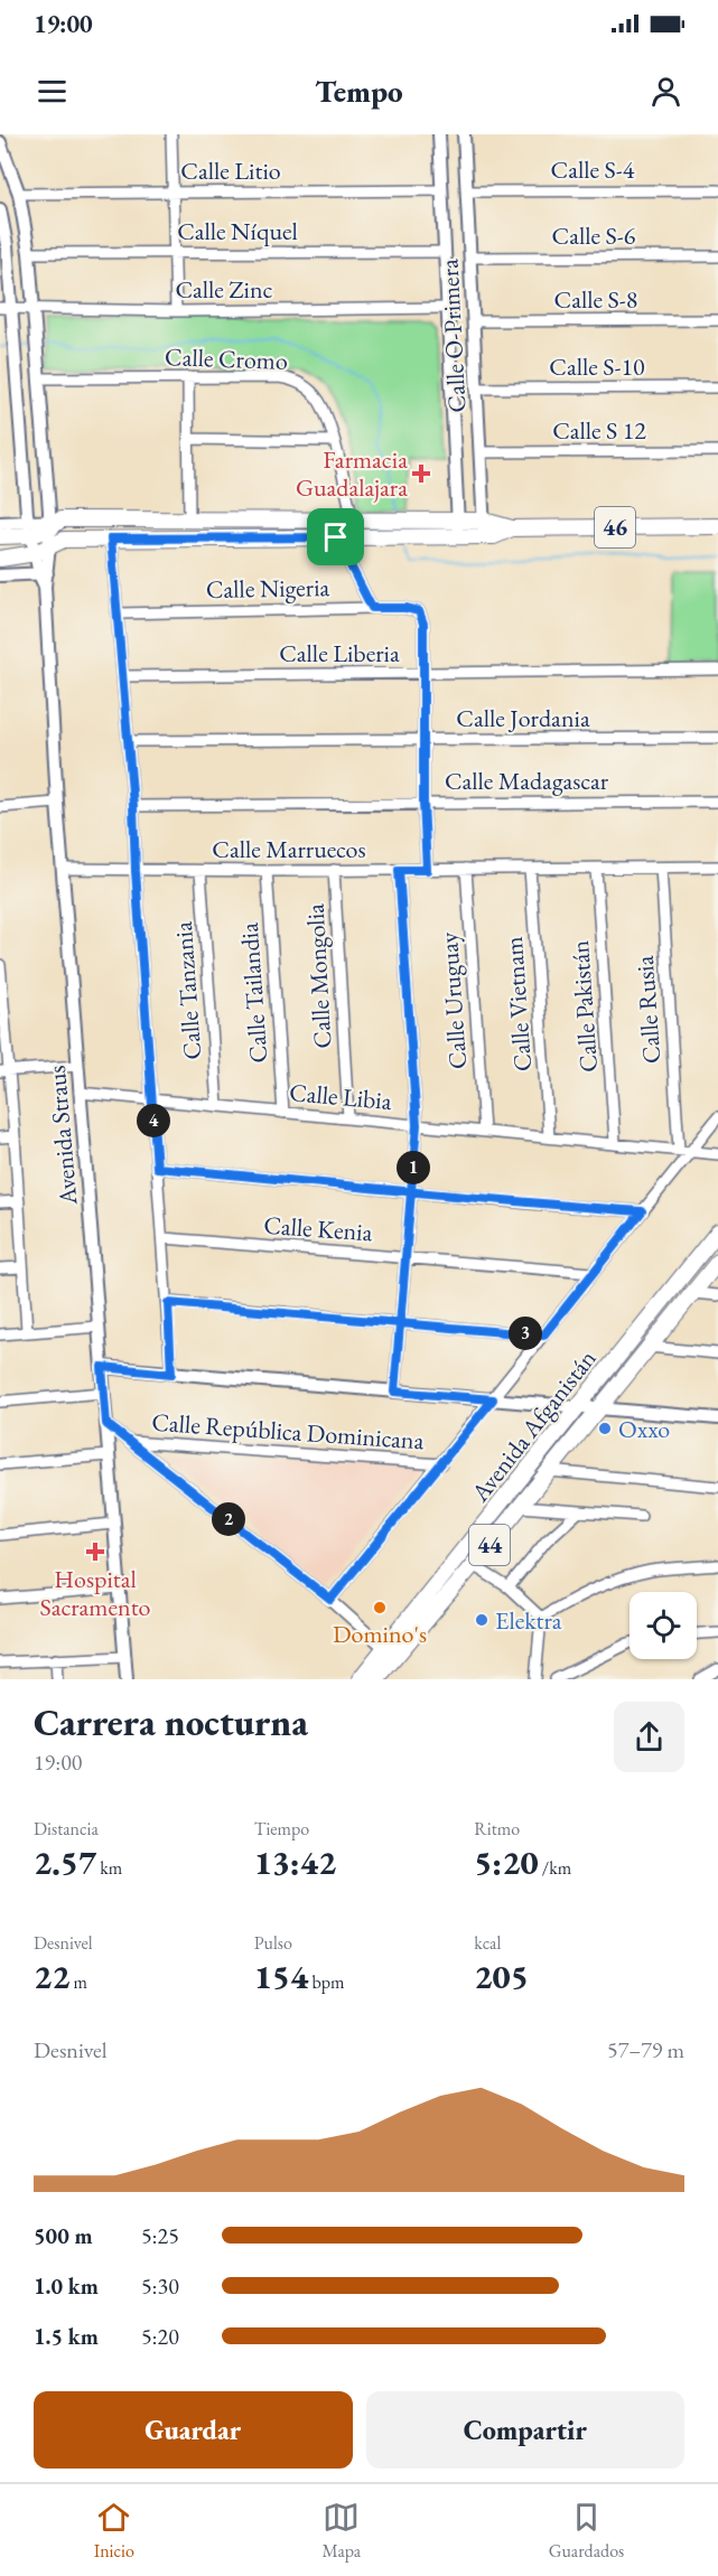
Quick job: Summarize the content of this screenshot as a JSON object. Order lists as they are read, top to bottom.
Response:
{
  "streets": {
    "main road": ["46", "Avenida Afganistán", "44"],
    "street": [
      "Calle S-4",
      "Calle Litio",
      "Calle Níquel",
      "Calle S-6",
      "Calle Zinc",
      "Calle S-8",
      "Calle O-Primera",
      "Calle Cromo",
      "Calle S-10",
      "Calle S 12",
      "Calle Nigeria",
      "Calle Liberia",
      "Calle Jordania",
      "Calle Madagascar",
      "Calle Marruecos",
      "Calle Mongolia",
      "Calle Tanzania",
      "Calle Tailandia",
      "Calle Uruguay",
      "Calle Vietnam",
      "Calle Pakistán",
      "Calle Rusia",
      "Calle Libia",
      "Avenida Straus",
      "Calle Kenia",
      "Calle República Dominicana"
    ]
  },
  "crossings": [
    ["Calle S-4", "Calle O-Primera"],
    ["Calle Litio", "Calle O-Primera"],
    ["Calle Níquel", "Calle O-Primera"],
    ["Calle S-6", "Calle O-Primera"],
    ["Calle Zinc", "Calle O-Primera"],
    ["Calle S-8", "Calle O-Primera"],
    ["Calle O-Primera", "Calle S-10"],
    ["Calle O-Primera", "Calle S 12"],
    ["Calle O-Primera", "46"],
    ["Calle Cromo", "46"],
    ["46", "Avenida Straus"],
    ["Calle Nigeria", "Calle Liberia"],
    ["Calle Marruecos", "Calle Mongolia"],
    ["Calle Marruecos", "Calle Tanzania"],
    ["Calle Marruecos", "Calle Tailandia"],
    ["Calle Marruecos", "Calle Uruguay"],
    ["Calle Marruecos", "Calle Vietnam"],
    ["Calle Marruecos", "Calle Pakistán"],
    ["Calle Marruecos", "Calle Rusia"],
    ["Calle Marruecos", "Avenida Straus"],
    ["Calle Mongolia", "Calle Libia"],
    ["Calle Tanzania", "Calle Libia"],
    ["Calle Tailandia", "Calle Libia"],
    ["Calle Uruguay", "Calle Libia"],
    ["Calle Vietnam", "Calle Libia"],
    ["Calle Pakistán", "Calle Libia"],
    ["Calle Rusia", "Calle Libia"],
    ["Calle Libia", "Avenida Straus"]
  ],
  "places": {
    "health": ["Farmacia Guadalajara", "Hospital Sacramento"],
    "other": ["Oxxo", "Domino's", "Elektra"]
  },
  "page": {
    "status": "19:00",
    "header": "Tempo",
    "pins": [
      "4",
      "1",
      "3",
      "2"
    ],
    "heading": ["Carrera nocturna", "19:00"],
    "stats": [
      ["Distancia", "2.57 km"],
      ["Tiempo", "13:42"],
      ["Ritmo", "5:20 /km"],
      ["Desnivel", "22 m"],
      ["Pulso", "154 bpm"],
      ["kcal", "205"]
    ],
    "chart": ["Desnivel", "57–79 m"],
    "list": [
      {
        "name": "500 m",
        "note": "5:25"
      },
      {
        "name": "1.0 km",
        "note": "5:30"
      },
      {
        "name": "1.5 km",
        "note": "5:20"
      }
    ],
    "buttons": ["Guardar", "Compartir"],
    "tabs": ["Inicio", "Mapa", "Guardados"]
  }
}
